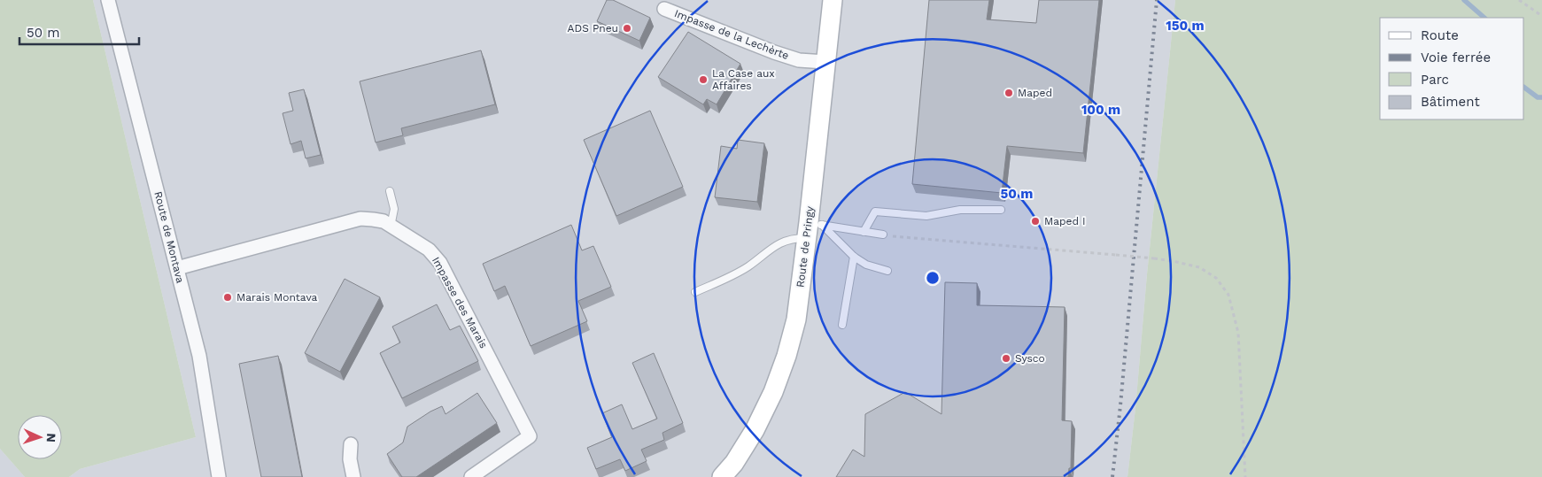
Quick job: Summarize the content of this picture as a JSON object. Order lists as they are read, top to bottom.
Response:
{
  "streets": {
    "street": [
      "Impasse de la Lechèrte",
      "Route de Montava",
      "Route de Pringy",
      "Impasse des Marais"
    ]
  },
  "crossings": [
    ["Impasse de la Lechèrte", "Route de Pringy"],
    ["Route de Montava", "Impasse des Marais"]
  ],
  "places": [
    "ADS Pneu",
    "La Case aux Affaires",
    "Maped",
    "Maped I",
    "Marais Montava",
    "Sysco"
  ],
  "legend": [
    "Route",
    "Voie ferrée",
    "Parc",
    "Bâtiment"
  ],
  "scale_bar": "50 m",
  "north": "right",
  "rings": ["150 m", "100 m", "50 m"]
}
